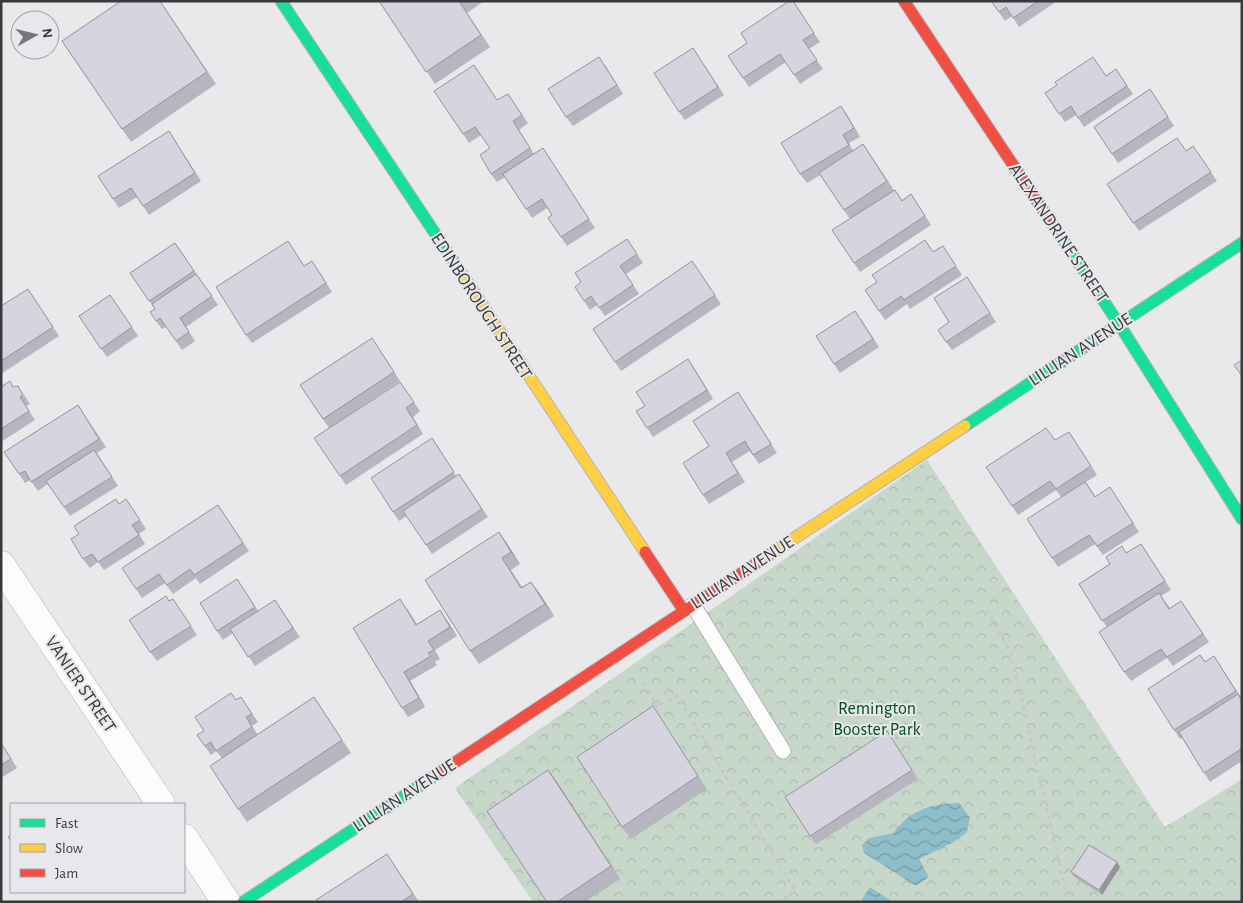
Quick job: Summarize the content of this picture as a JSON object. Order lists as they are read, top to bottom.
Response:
{
  "streets": {
    "street": [
      "ALEXANDRINE STREET",
      "EDINBOROUGH STREET",
      "LILLIAN AVENUE",
      "VANIER STREET"
    ]
  },
  "crossings": [
    ["ALEXANDRINE STREET", "LILLIAN AVENUE"],
    ["EDINBOROUGH STREET", "LILLIAN AVENUE"]
  ],
  "parks": ["Remington Booster Park"],
  "legend": ["Fast", "Slow", "Jam"],
  "north": "right"
}
